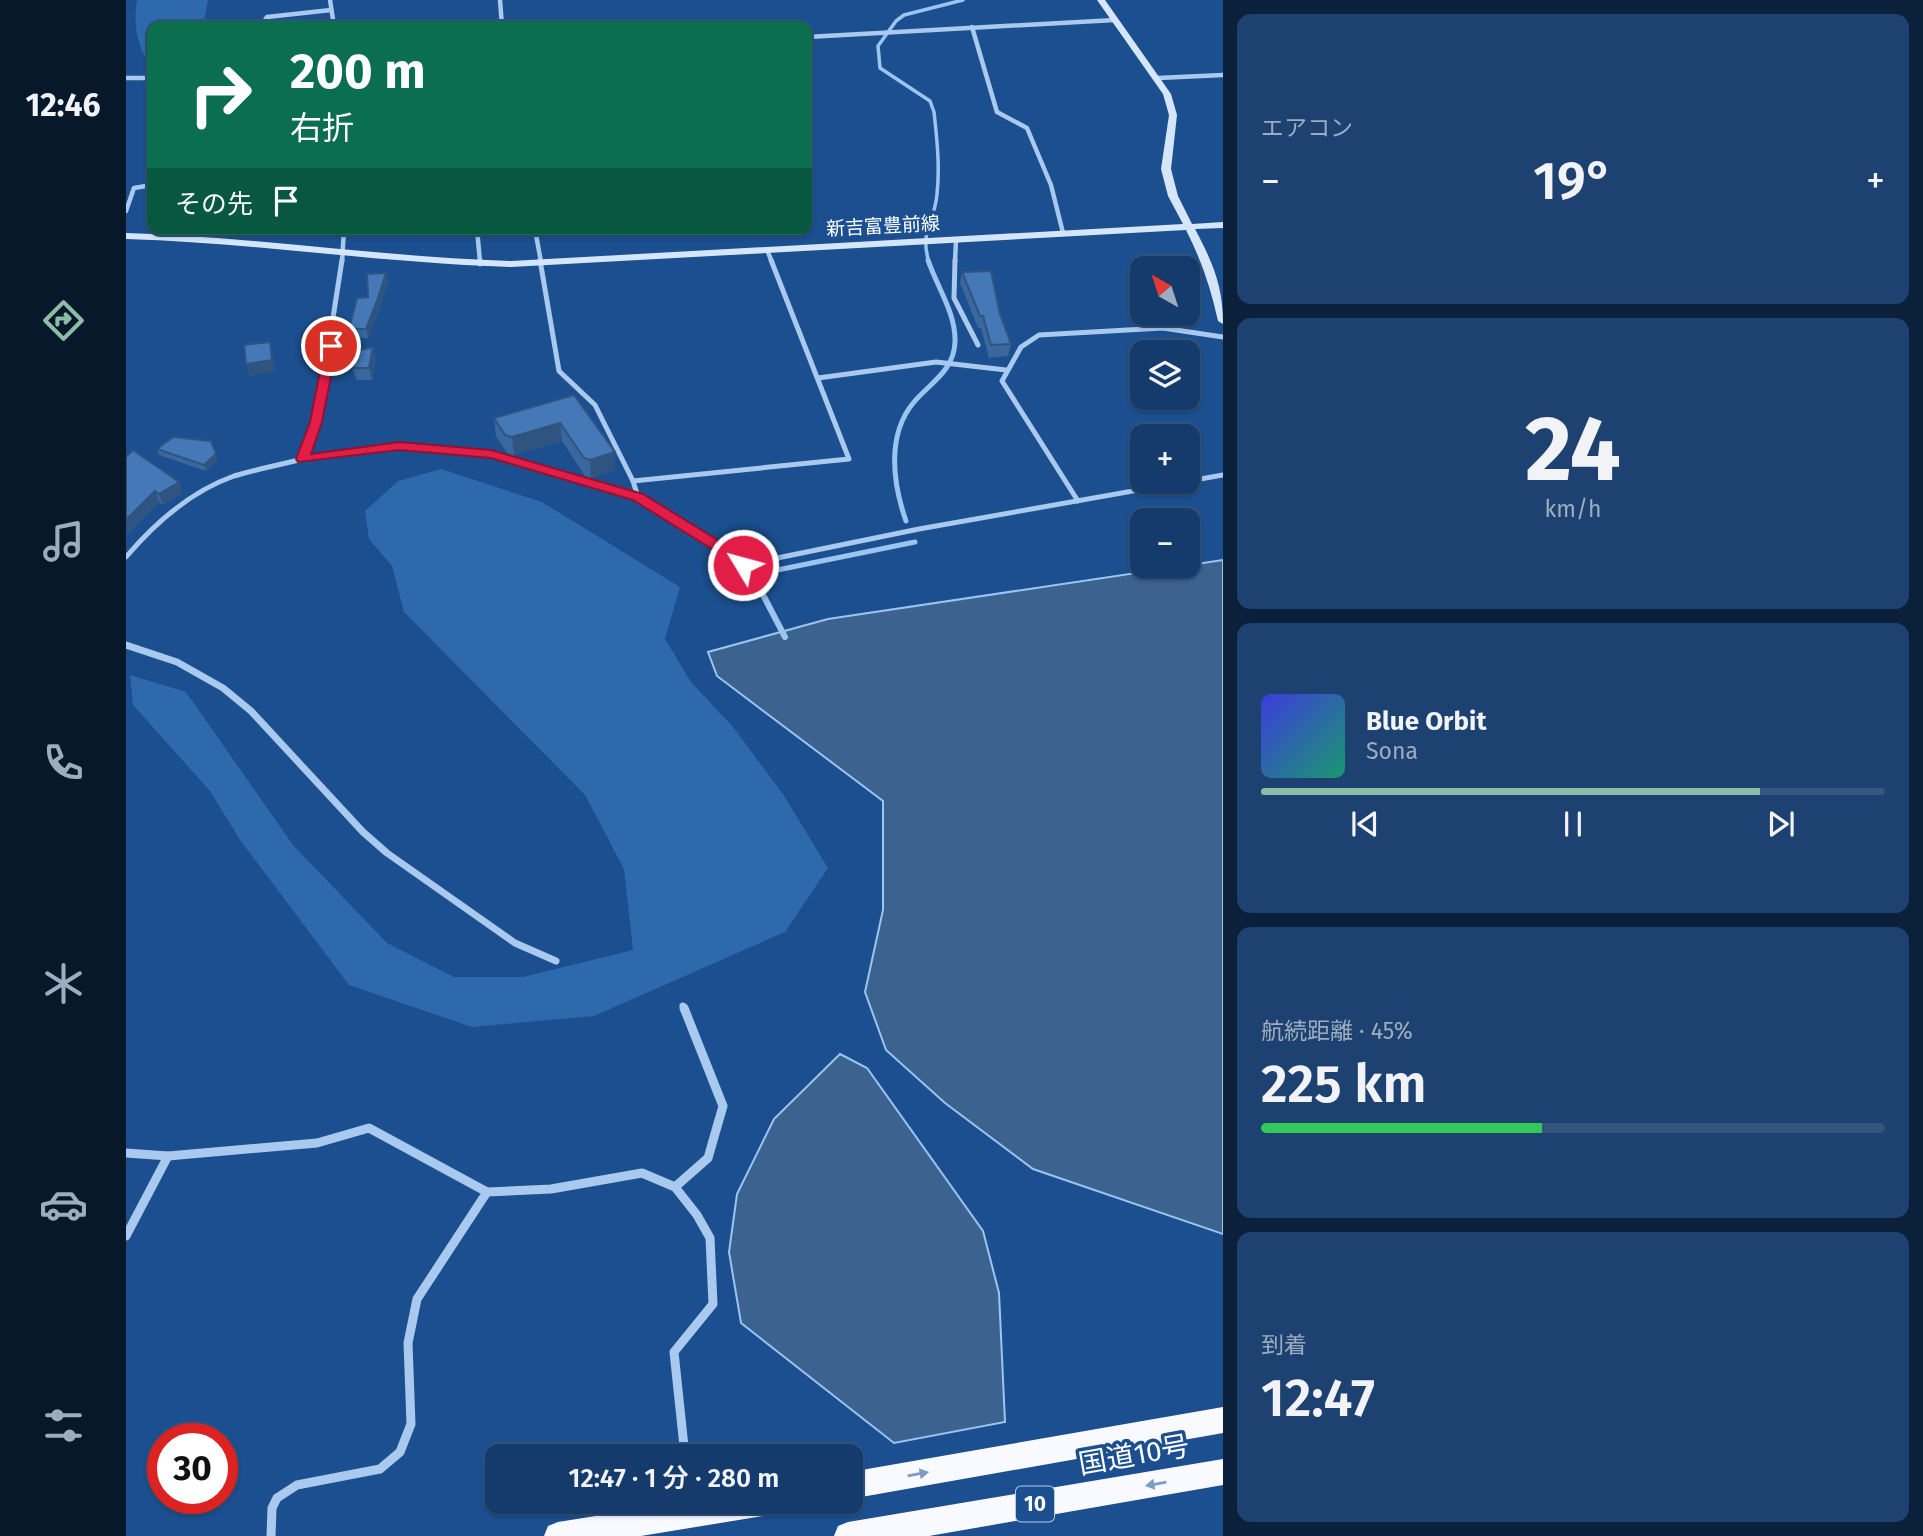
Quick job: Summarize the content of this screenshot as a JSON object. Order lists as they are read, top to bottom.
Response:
{
  "streets": {
    "highway": ["国道10号", "10"],
    "main road": ["新吉富豊前線"]
  },
  "north": "top left",
  "page": {
    "tabs": "12:46",
    "tile": [
      "エアコン",
      ["24", "km/h"],
      ["航続距離 · 45%", "225 km"],
      ["到着", "12:47"]
    ],
    "turn": ["200 m", "右折"],
    "heat": ["−", "19°", "+"],
    "then": "その先",
    "map_buttons": ["+", "−"],
    "song": ["Blue Orbit", "Sona"],
    "limit": "30",
    "trip": "12:47 · 1 分 · 280 m"
  }
}
